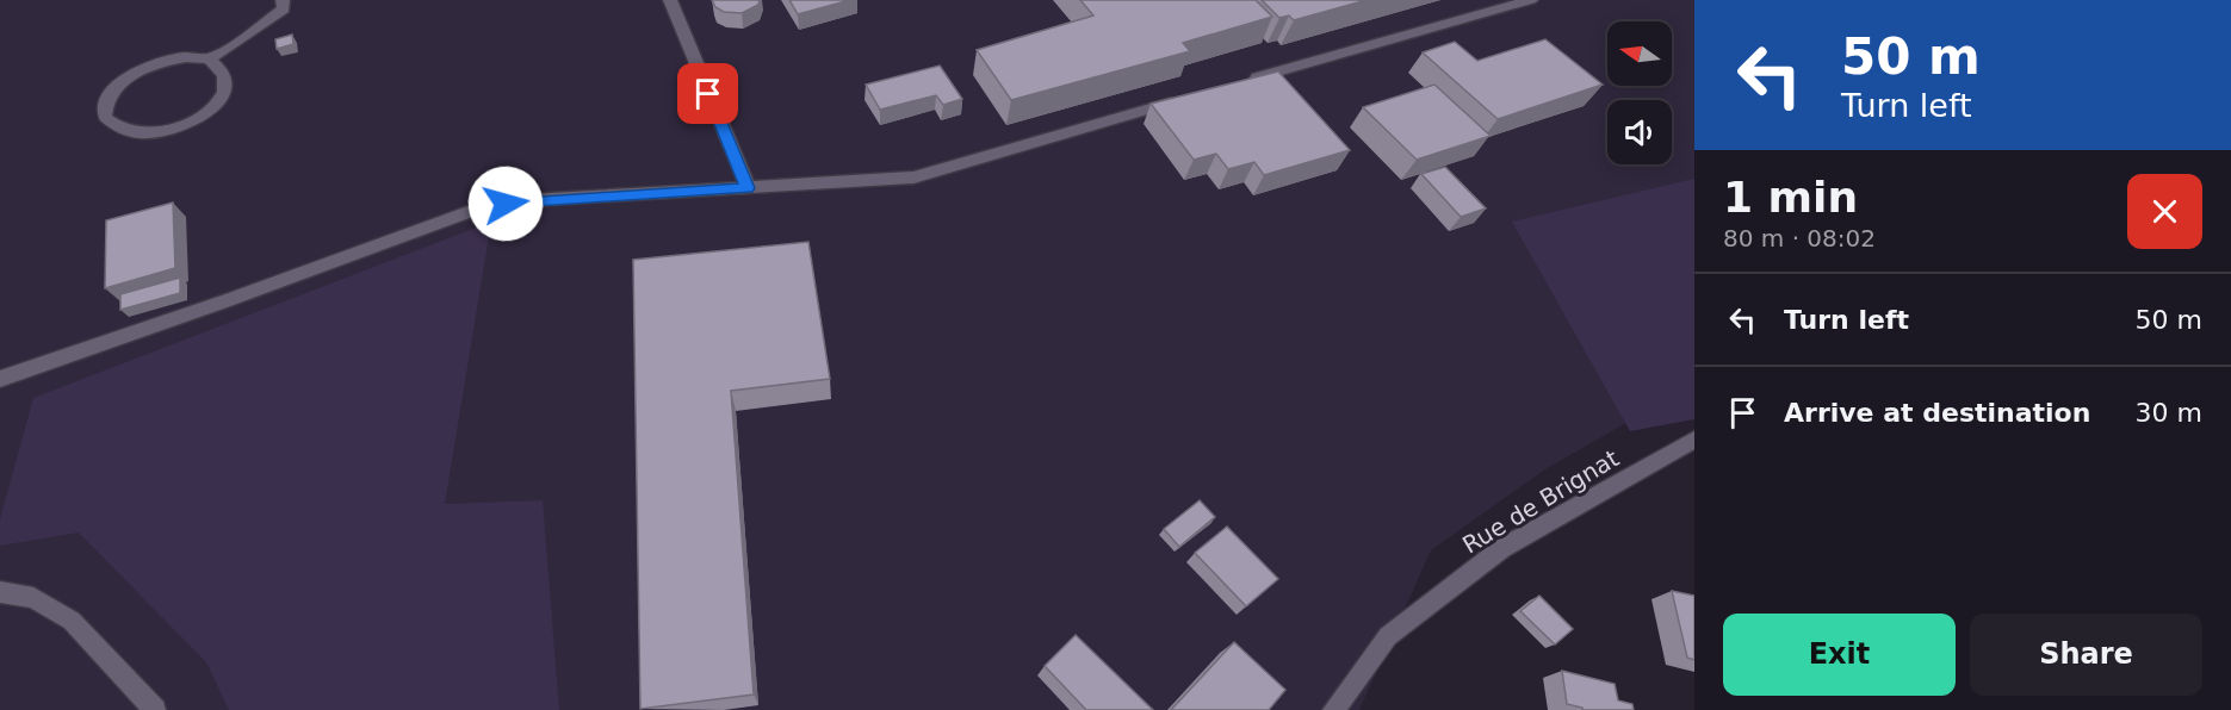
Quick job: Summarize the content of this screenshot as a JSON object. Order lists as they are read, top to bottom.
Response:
{
  "streets": {
    "street": ["Rue de Brignat"]
  },
  "north": "left",
  "page": {
    "turn": ["50 m", "Turn left"],
    "heading": ["1 min", "80 m · 08:02"],
    "list": [
      {
        "name": "Turn left",
        "value": "50 m"
      },
      {
        "name": "Arrive at destination",
        "value": "30 m"
      }
    ],
    "buttons": ["Exit", "Share"]
  }
}
